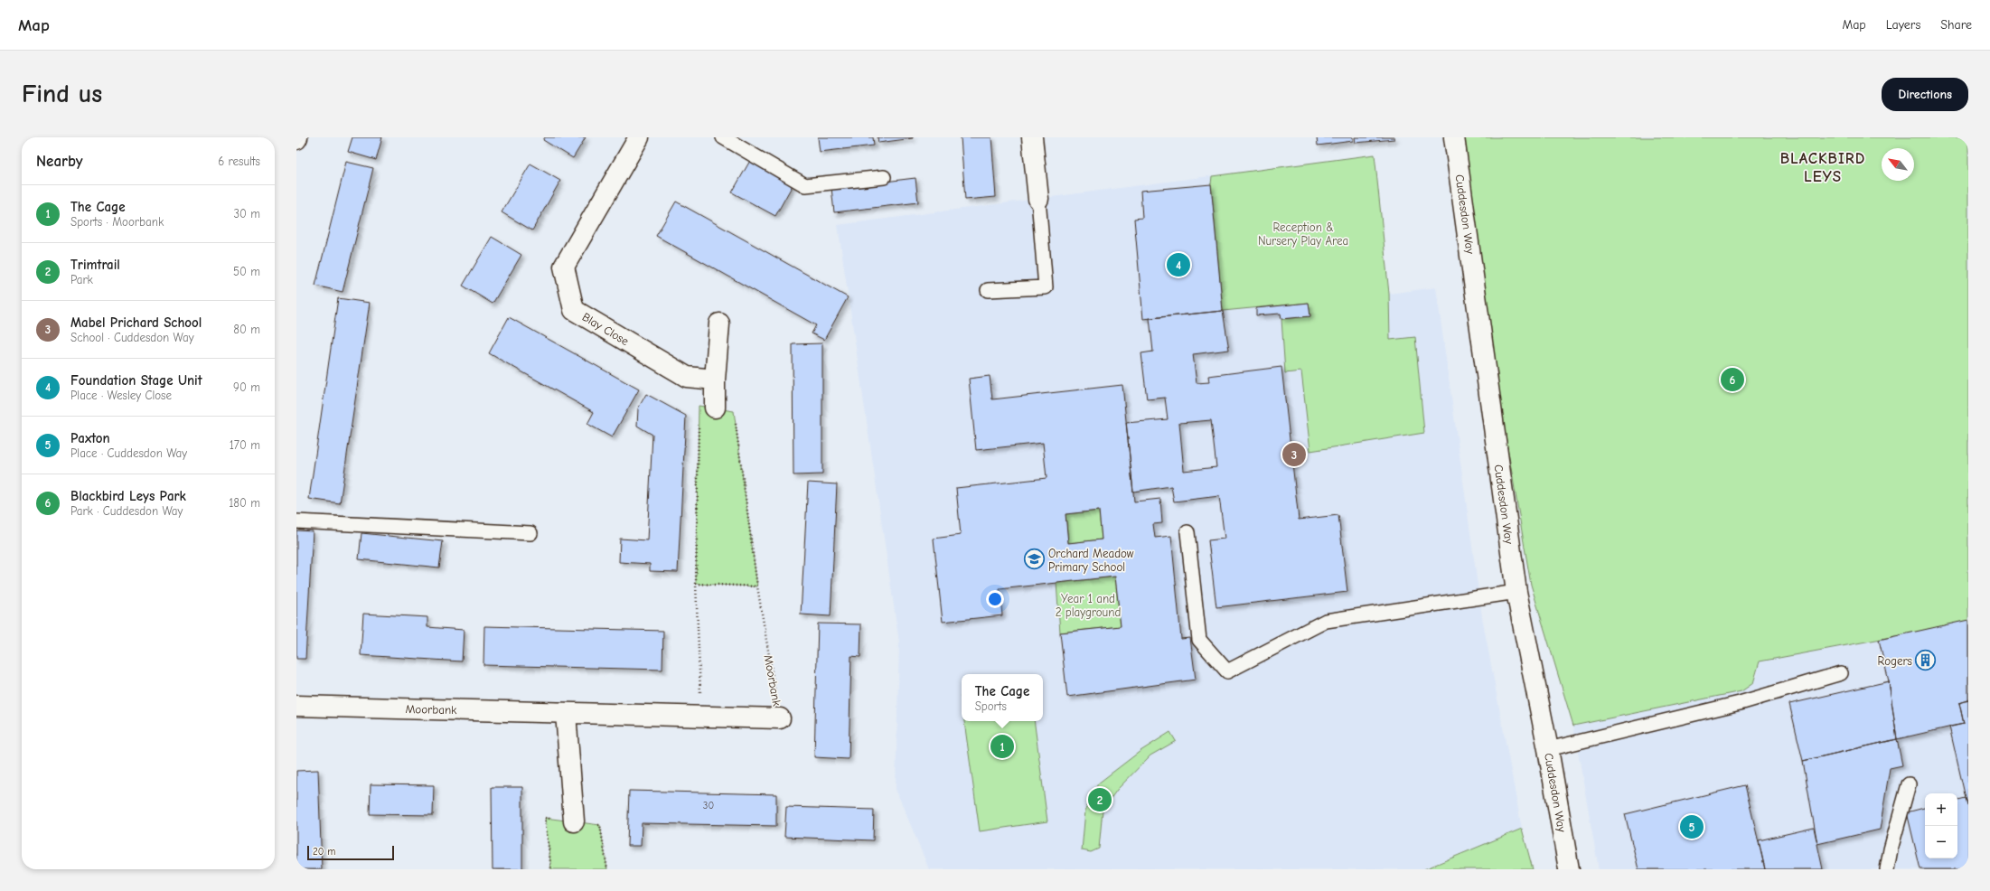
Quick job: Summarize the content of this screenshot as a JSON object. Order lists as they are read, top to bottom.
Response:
{
  "streets": {
    "street": ["Cuddesdon Way", "Blay Close", "Moorbank"]
  },
  "districts": ["BLACKBIRD LEYS"],
  "parks": ["Reception & Nursery Play Area", "Year 1 and 2 playground"],
  "places": {
    "school or university": ["Orchard Meadow Primary School"],
    "building": ["Rogers"]
  },
  "house_numbers": ["30"],
  "scale_bar": "20 m",
  "north": "top left",
  "page": {
    "header": "Map",
    "nav": ["Map", "Layers", "Share"],
    "buttons": "Directions",
    "title": "Find us",
    "heading": ["Nearby", "6 results"],
    "list": [
      {
        "mark": "1",
        "name": "The Cage",
        "note": "Sports · Moorbank",
        "value": "30 m"
      },
      {
        "mark": "2",
        "name": "Trimtrail",
        "note": "Park",
        "value": "50 m"
      },
      {
        "mark": "3",
        "name": "Mabel Prichard School",
        "note": "School · Cuddesdon Way",
        "value": "80 m"
      },
      {
        "mark": "4",
        "name": "Foundation Stage Unit",
        "note": "Place · Wesley Close",
        "value": "90 m"
      },
      {
        "mark": "5",
        "name": "Paxton",
        "note": "Place · Cuddesdon Way",
        "value": "170 m"
      },
      {
        "mark": "6",
        "name": "Blackbird Leys Park",
        "note": "Park · Cuddesdon Way",
        "value": "180 m"
      }
    ],
    "pins": [
      "4",
      "6",
      "3",
      "1",
      "2",
      "5"
    ],
    "popup": ["The Cage", "Sports"],
    "map_buttons": ["+", "−"],
    "scale": "20 m"
  }
}
